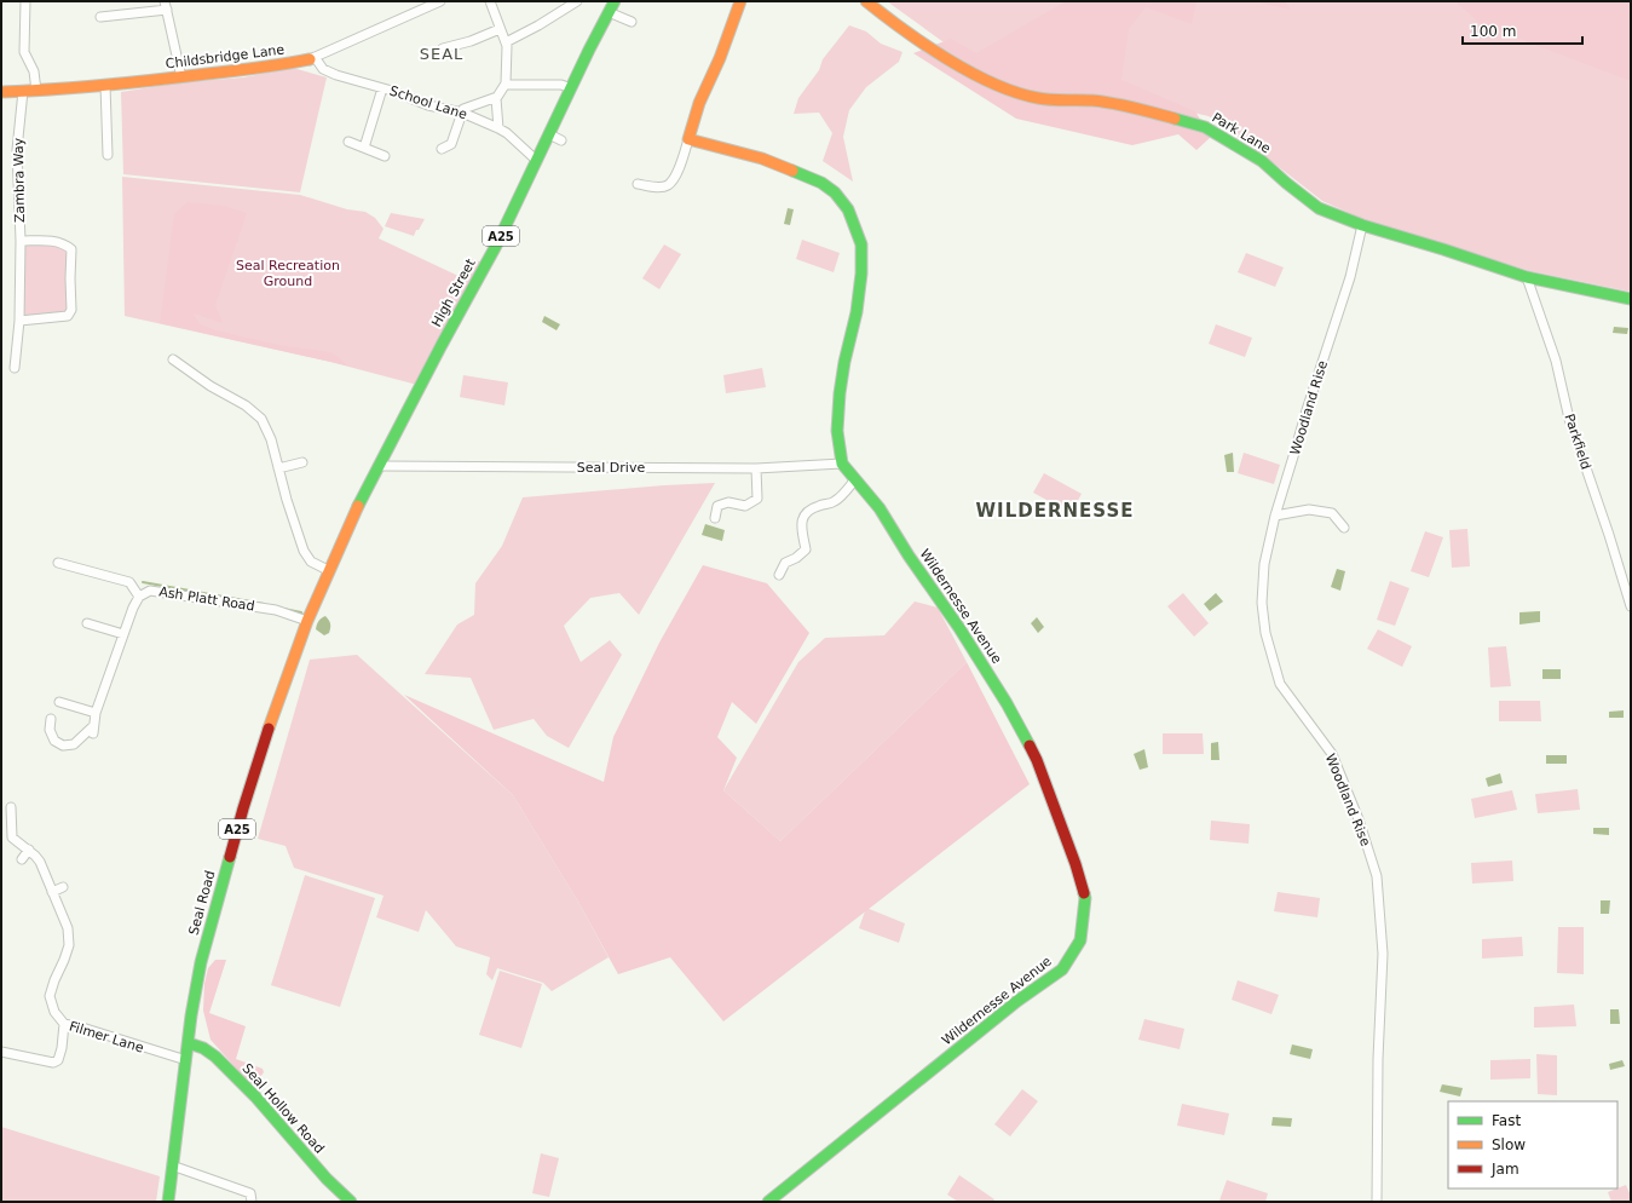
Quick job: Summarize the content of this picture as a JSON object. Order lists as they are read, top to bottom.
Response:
{
  "streets": {
    "main road": [
      "Childsbridge Lane",
      "Park Lane",
      "A25",
      "High Street",
      "Wildernesse Avenue",
      "Seal Road",
      "Seal Hollow Road"
    ],
    "street": [
      "School Lane",
      "Zambra Way",
      "Woodland Rise",
      "Parkfield",
      "Seal Drive",
      "Ash Platt Road",
      "Filmer Lane"
    ]
  },
  "crossings": [
    ["Childsbridge Lane", "School Lane"],
    ["Childsbridge Lane", "Zambra Way"],
    ["School Lane", "High Street"],
    ["Park Lane", "Woodland Rise"],
    ["Park Lane", "Parkfield"],
    ["High Street", "Seal Drive"],
    ["High Street", "Ash Platt Road"],
    ["High Street", "Seal Road"],
    ["Seal Drive", "Wildernesse Avenue"],
    ["Ash Platt Road", "Seal Road"],
    ["Seal Road", "Filmer Lane"],
    ["Seal Road", "Seal Hollow Road"]
  ],
  "districts": ["SEAL", "WILDERNESSE"],
  "parks": ["Seal Recreation Ground"],
  "legend": ["Fast", "Slow", "Jam"],
  "scale_bar": "100 m"
}
